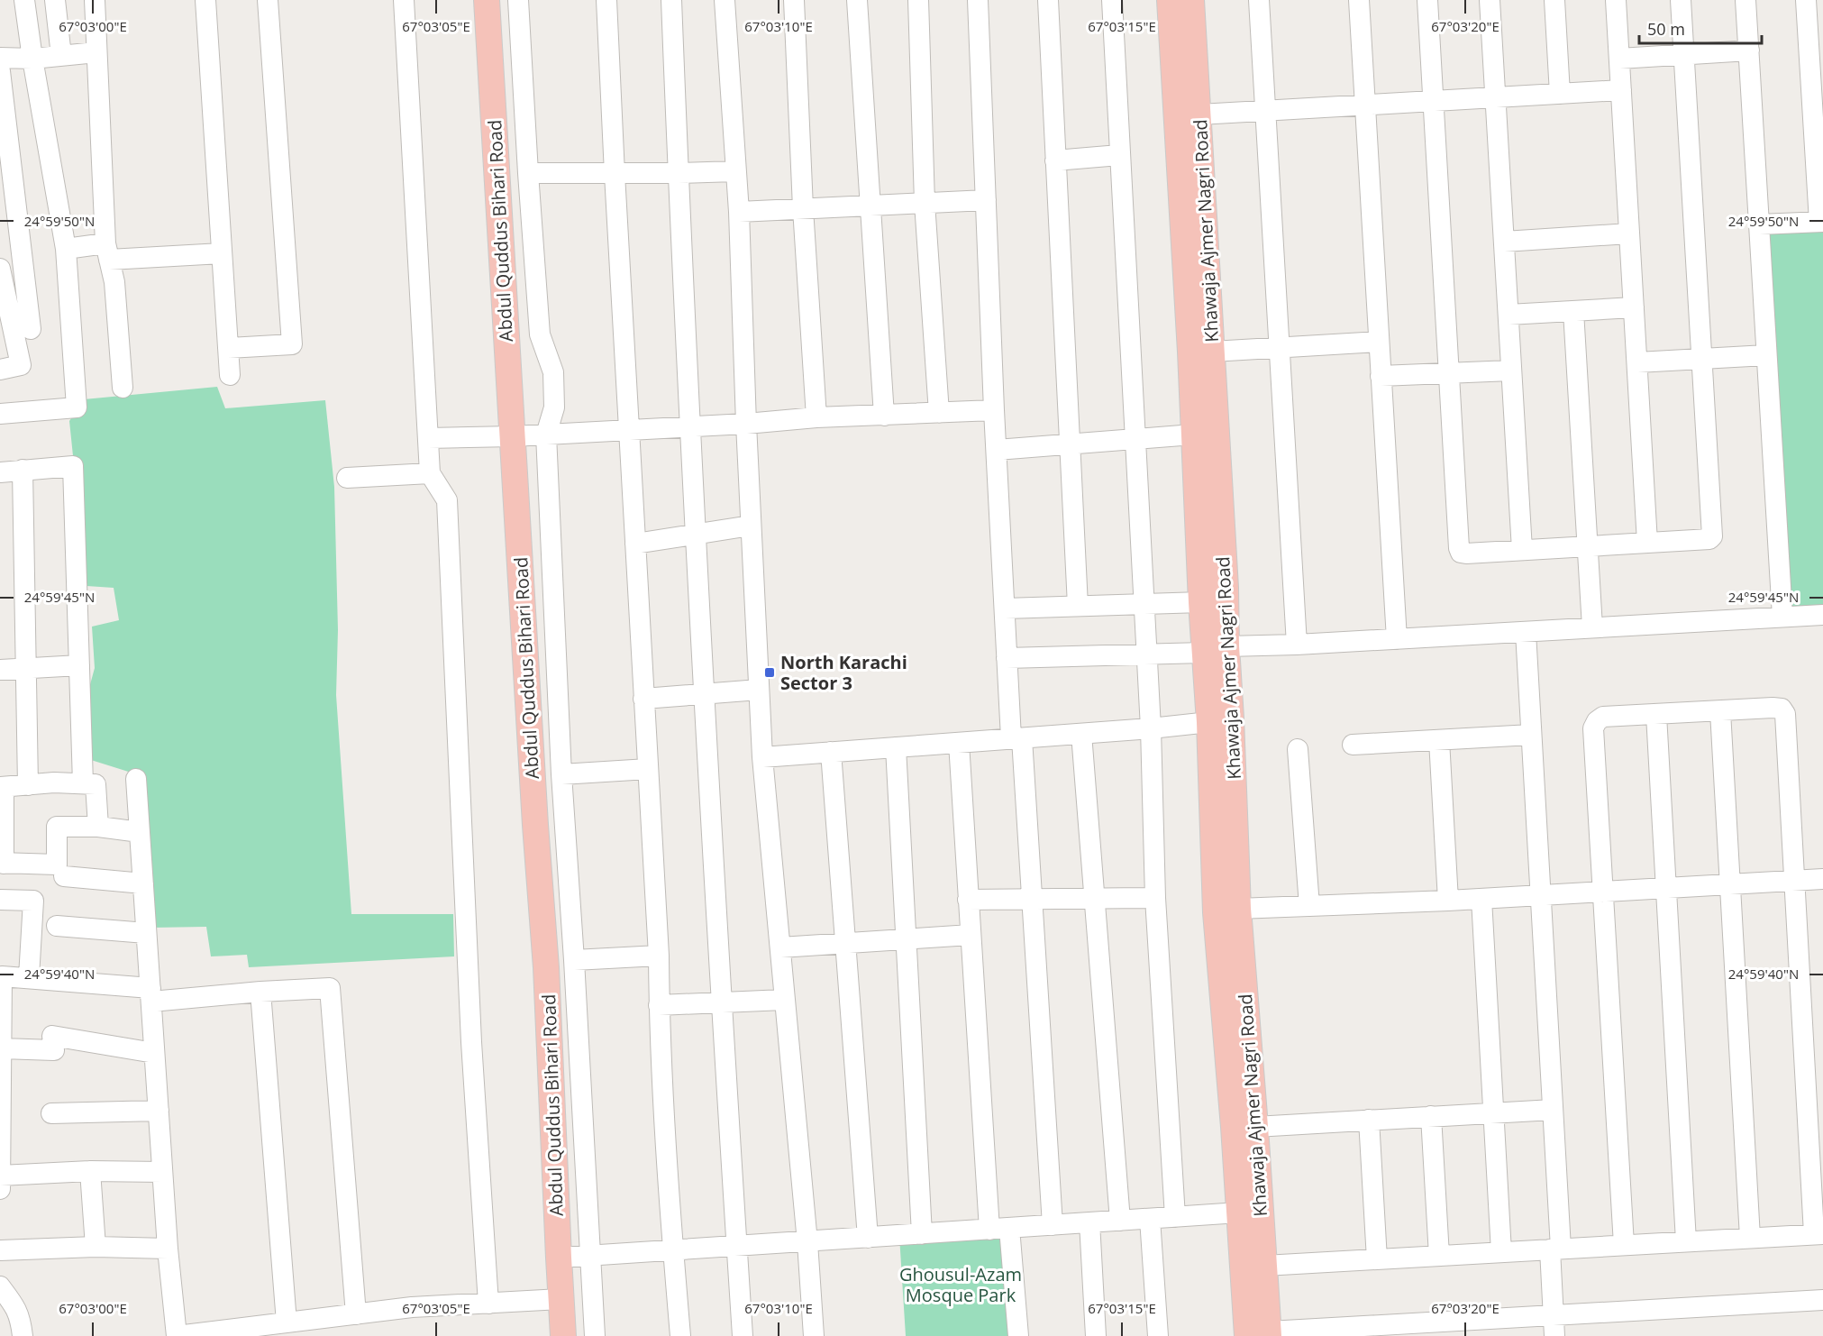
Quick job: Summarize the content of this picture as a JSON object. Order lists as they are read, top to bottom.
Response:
{
  "streets": {
    "main road": ["Abdul Quddus Bihari Road", "Khawaja Ajmer Nagri Road"]
  },
  "parks": ["Ghousul-Azam Mosque Park"],
  "places": {
    "transit": ["North Karachi Sector 3"]
  },
  "scale_bar": "50 m",
  "coordinates": [
    "67°03'00\"E",
    "67°03'05\"E",
    "67°03'10\"E",
    "67°03'15\"E",
    "67°03'20\"E",
    "24°59'50\"N",
    "24°59'45\"N",
    "24°59'40\"N"
  ]
}
